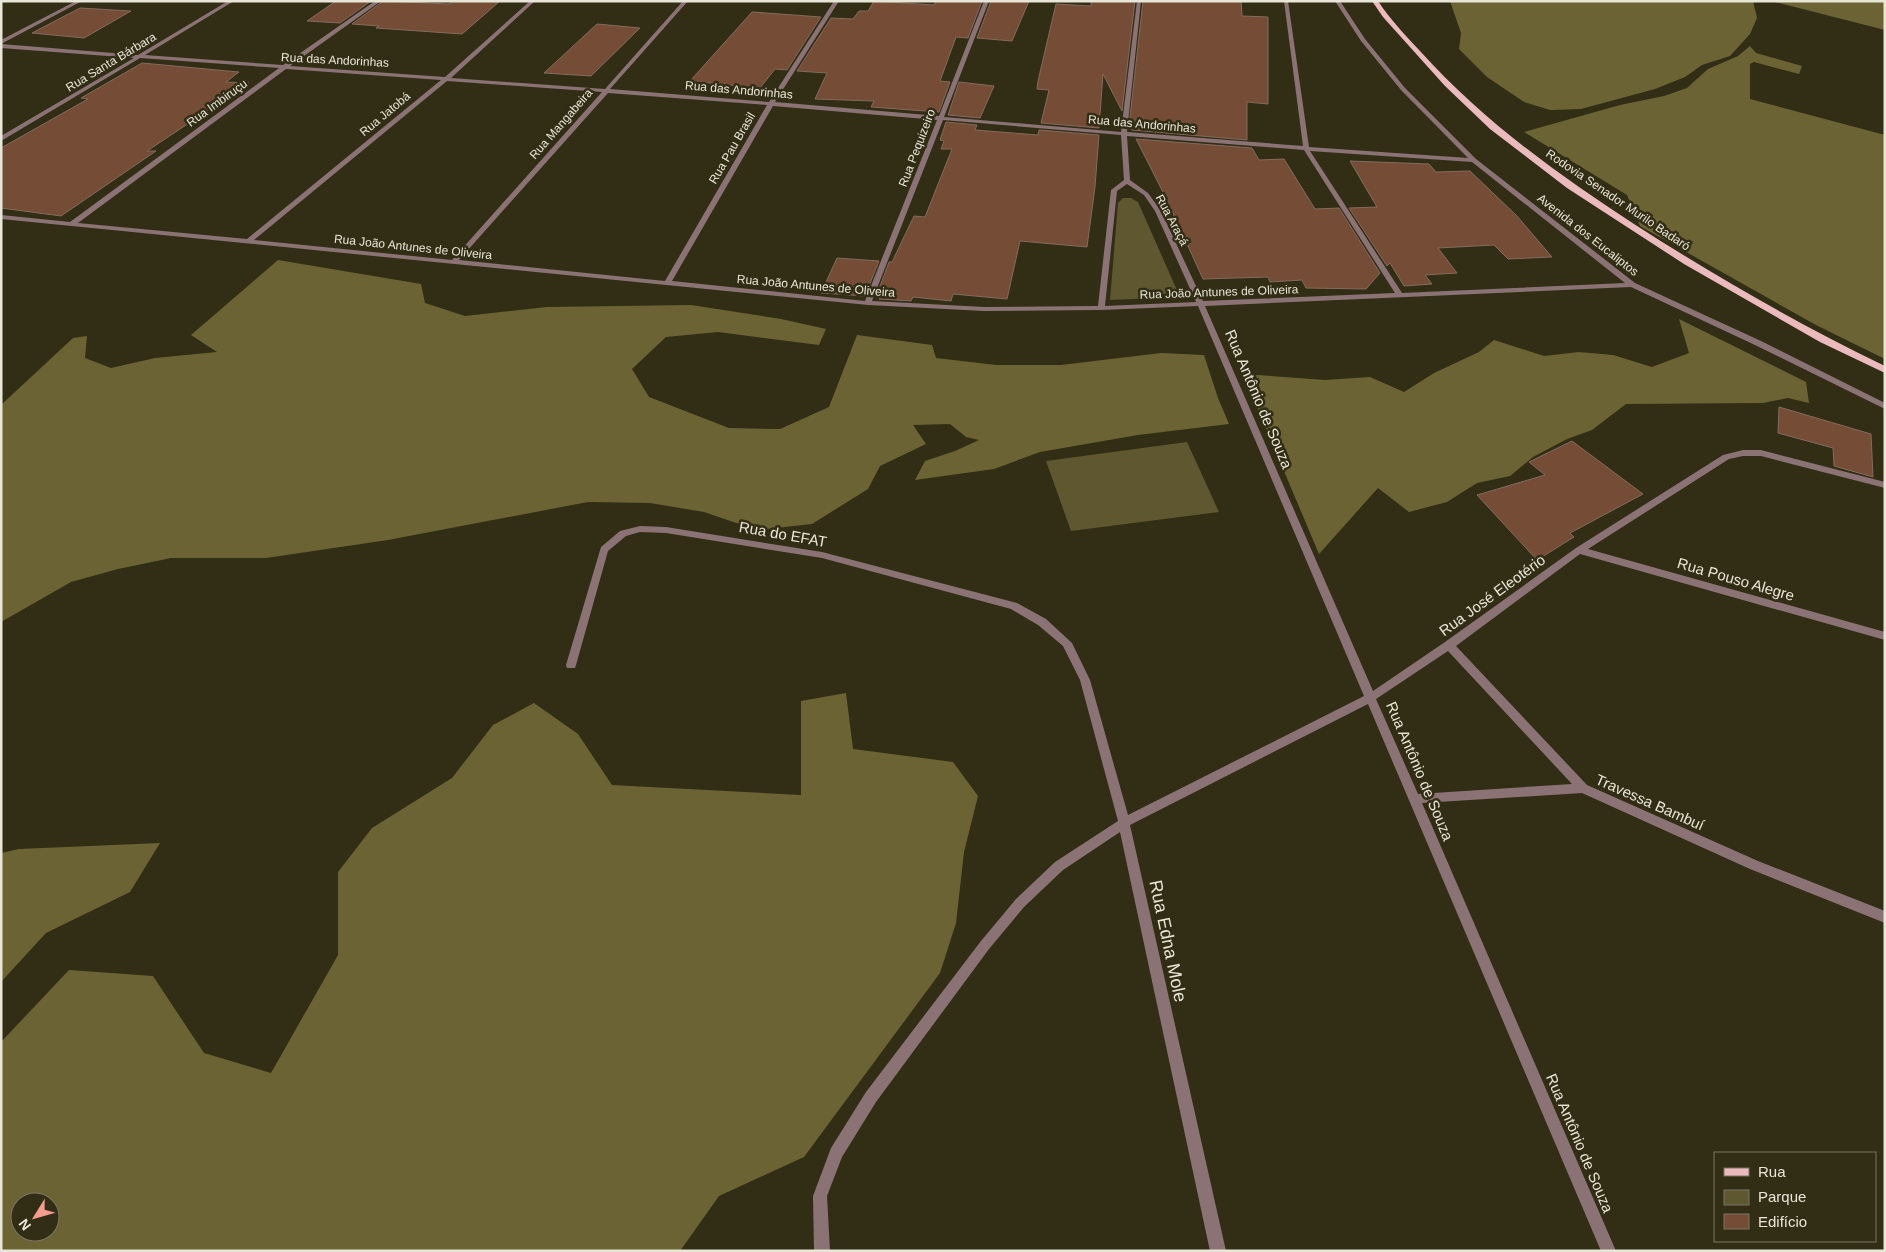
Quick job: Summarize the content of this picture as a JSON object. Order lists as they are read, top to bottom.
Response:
{
  "streets": {
    "main road": ["Rodovia Senador Murilo Badaró"],
    "street": [
      "Rua das Andorinhas",
      "Rua Santa Bárbara",
      "Rua Imbiruçu",
      "Rua Jatobá",
      "Rua Mangabeira",
      "Rua Pau Brasil",
      "Rua Pequizeiro",
      "Rua Araçá",
      "Avenida dos Eucaliptos",
      "Rua João Antunes de Oliveira",
      "Rua Antônio de Souza",
      "Rua do EFAT",
      "Rua Pouso Alegre",
      "Rua José Eleotério",
      "Travessa Bambuí",
      "Rua Edna Mole"
    ]
  },
  "crossings": [
    ["Rua das Andorinhas", "Rua Santa Bárbara"],
    ["Rua das Andorinhas", "Rua Imbiruçu"],
    ["Rua das Andorinhas", "Rua Jatobá"],
    ["Rua das Andorinhas", "Rua Mangabeira"],
    ["Rua das Andorinhas", "Rua Pau Brasil"],
    ["Rua das Andorinhas", "Rua Pequizeiro"],
    ["Rua das Andorinhas", "Avenida dos Eucaliptos"],
    ["Rua Imbiruçu", "Rua João Antunes de Oliveira"],
    ["Rua Jatobá", "Rua João Antunes de Oliveira"],
    ["Rua Mangabeira", "Rua João Antunes de Oliveira"],
    ["Rua Pau Brasil", "Rua João Antunes de Oliveira"],
    ["Rua Pequizeiro", "Rua João Antunes de Oliveira"],
    ["Rua Araçá", "Rua João Antunes de Oliveira"],
    ["Rua Araçá", "Rua Antônio de Souza"],
    ["Avenida dos Eucaliptos", "Rua João Antunes de Oliveira"],
    ["Rua João Antunes de Oliveira", "Rua Antônio de Souza"],
    ["Rua Antônio de Souza", "Rua José Eleotério"],
    ["Rua do EFAT", "Rua Edna Mole"],
    ["Rua Pouso Alegre", "Rua José Eleotério"],
    ["Rua José Eleotério", "Travessa Bambuí"],
    ["Rua José Eleotério", "Rua Edna Mole"]
  ],
  "legend": ["Rua", "Parque", "Edifício"],
  "north": "bottom left"
}
